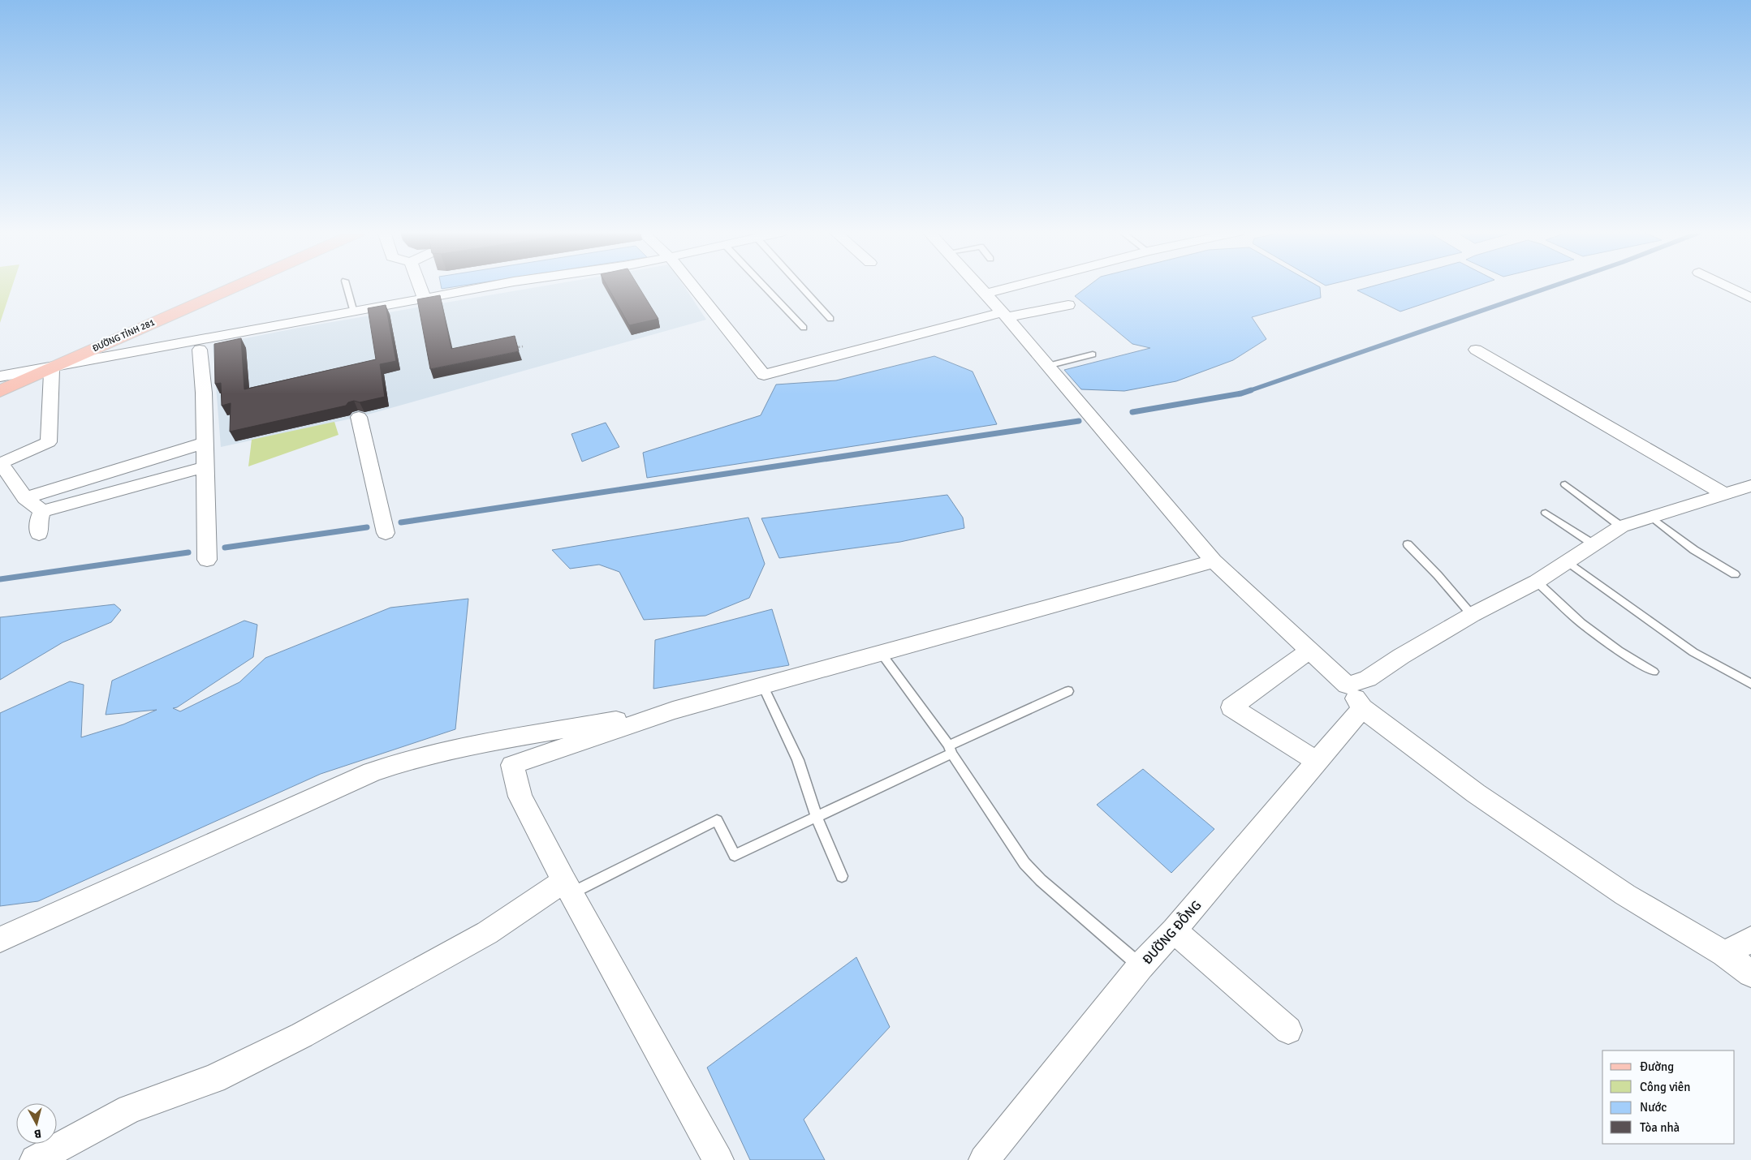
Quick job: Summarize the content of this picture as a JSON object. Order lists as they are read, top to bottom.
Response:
{
  "streets": {
    "main road": ["ĐƯỜNG TỈNH 281"],
    "street": ["ĐƯỜNG ĐỒNG"]
  },
  "legend": [
    "Đường",
    "Công viên",
    "Nước",
    "Tòa nhà"
  ],
  "north": "bottom"
}
